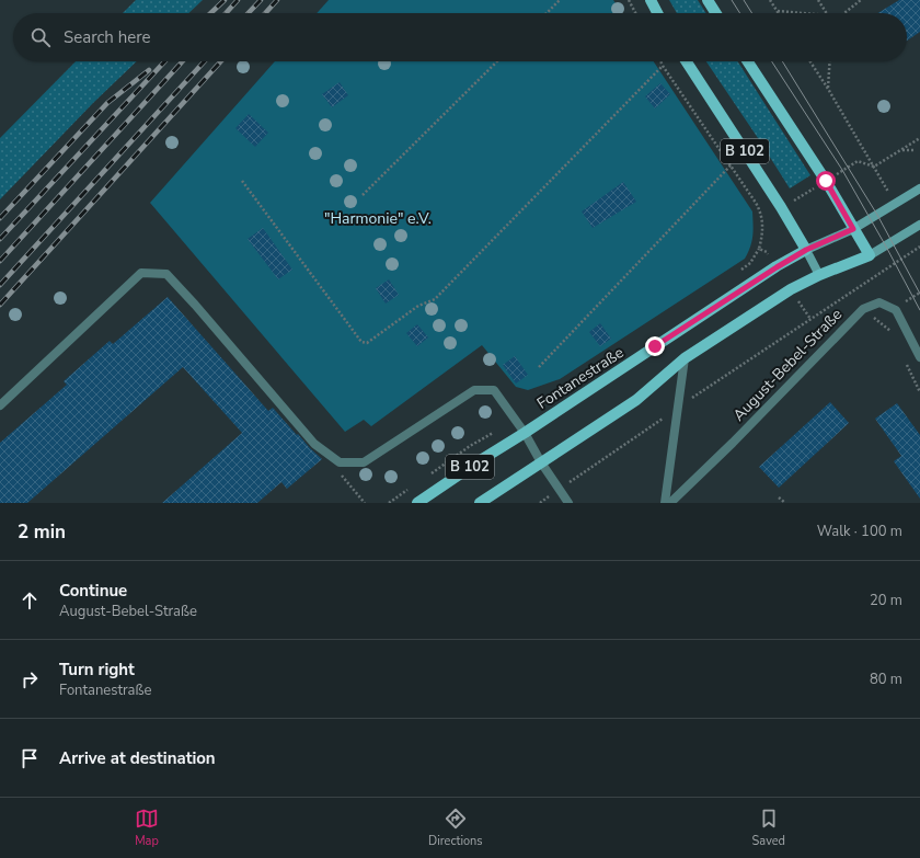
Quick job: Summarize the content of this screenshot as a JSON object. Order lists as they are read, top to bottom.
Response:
{
  "streets": {
    "main road": ["B 102", "Fontanestraße"],
    "street": ["August-Bebel-Straße"]
  },
  "crossings": [
    ["B 102", "Fontanestraße"]
  ],
  "parks": ["\"Harmonie\" e.V."],
  "page": {
    "search": "Search here",
    "heading": ["2 min", "Walk · 100 m"],
    "list": [
      ["Continue", "August-Bebel-Straße", "20 m"],
      ["Turn right", "Fontanestraße", "80 m"],
      "Arrive at destination"
    ],
    "nav": ["Map", "Directions", "Saved"]
  }
}
